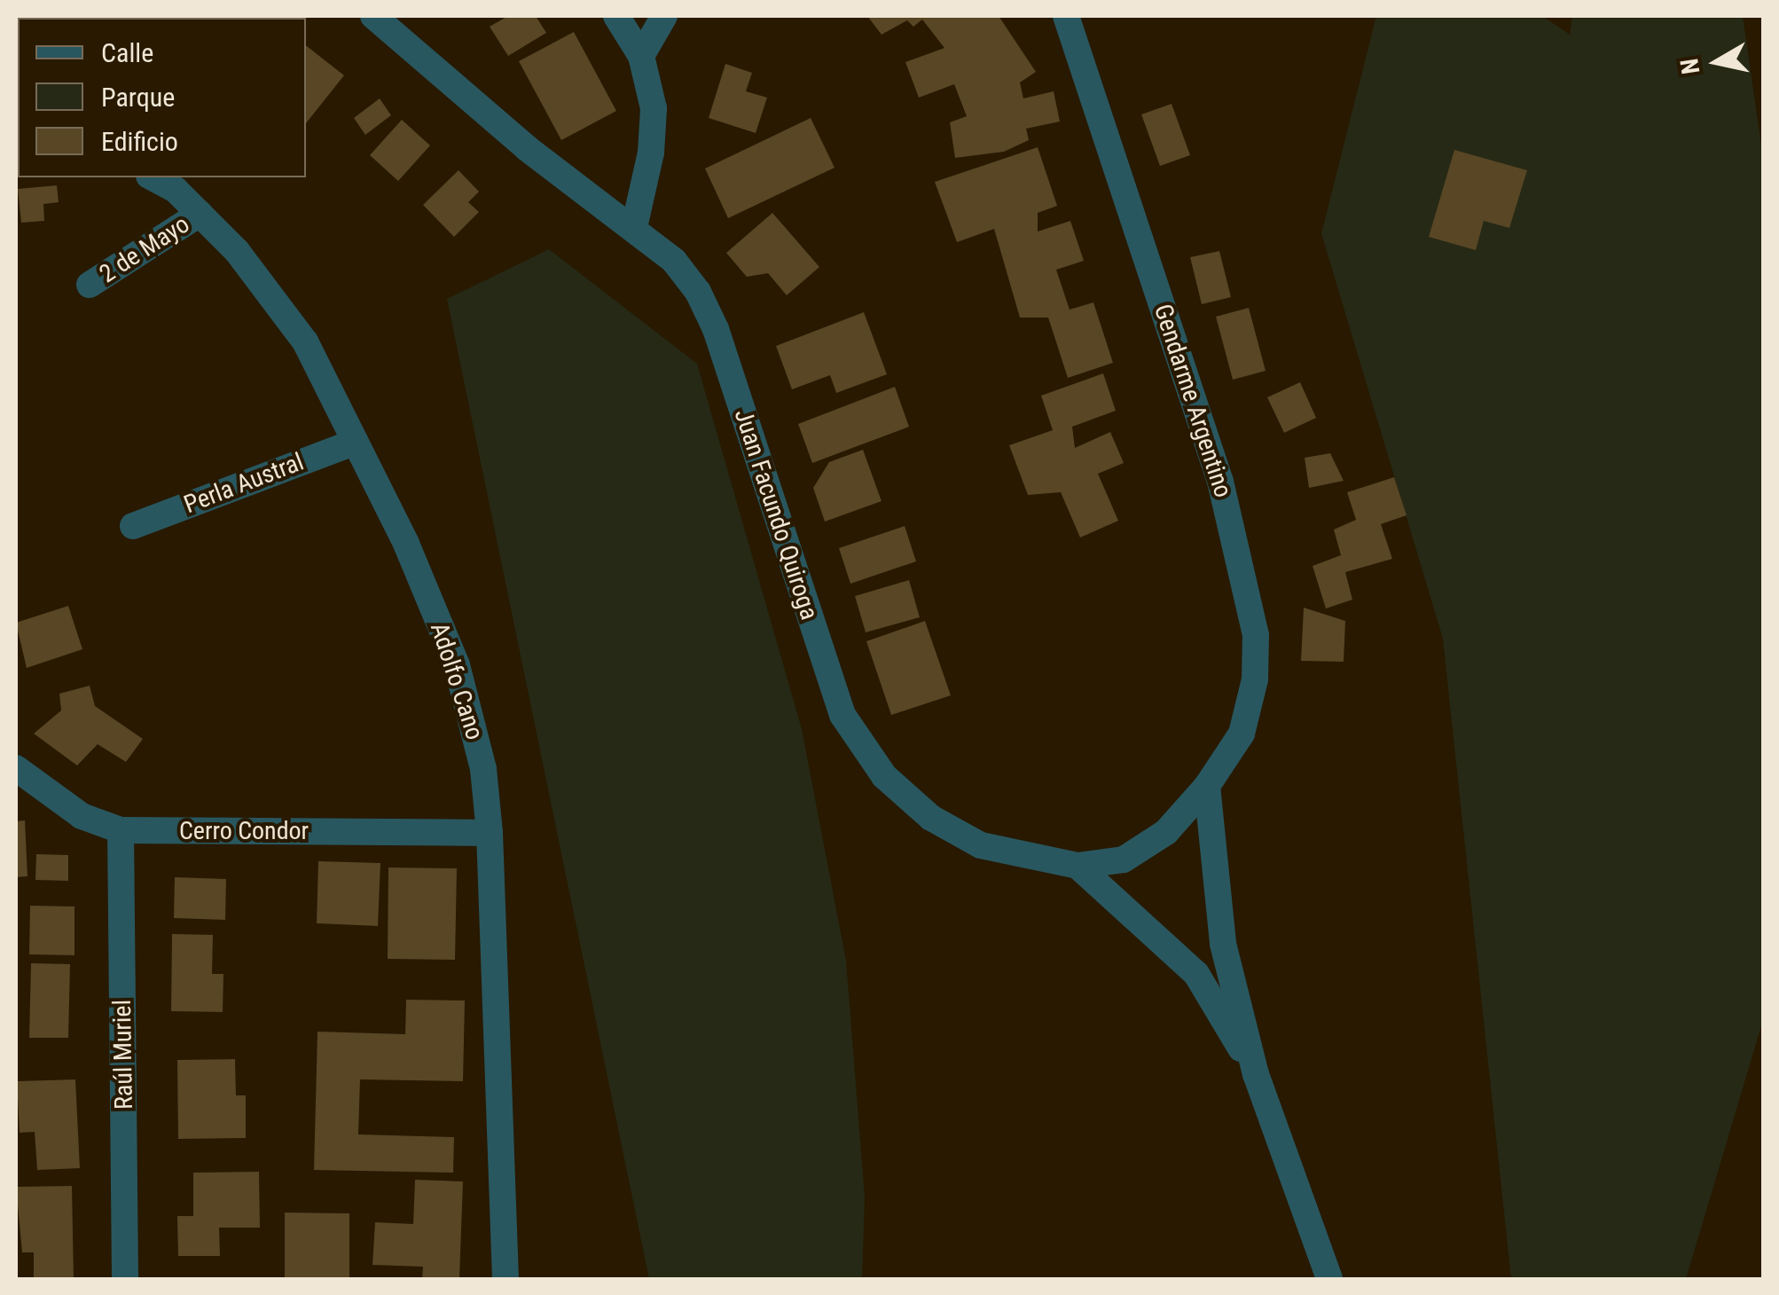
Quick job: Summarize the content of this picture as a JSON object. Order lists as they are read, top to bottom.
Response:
{
  "streets": {
    "street": [
      "2 de Mayo",
      "Gendarme Argentino",
      "Perla Austral",
      "Juan Facundo Quiroga",
      "Adolfo Cano",
      "Cerro Condor",
      "Raúl Muriel"
    ]
  },
  "crossings": [
    ["2 de Mayo", "Adolfo Cano"],
    ["Gendarme Argentino", "Juan Facundo Quiroga"],
    ["Perla Austral", "Adolfo Cano"],
    ["Adolfo Cano", "Cerro Condor"],
    ["Cerro Condor", "Raúl Muriel"]
  ],
  "legend": ["Calle", "Parque", "Edificio"],
  "north": "left"
}
